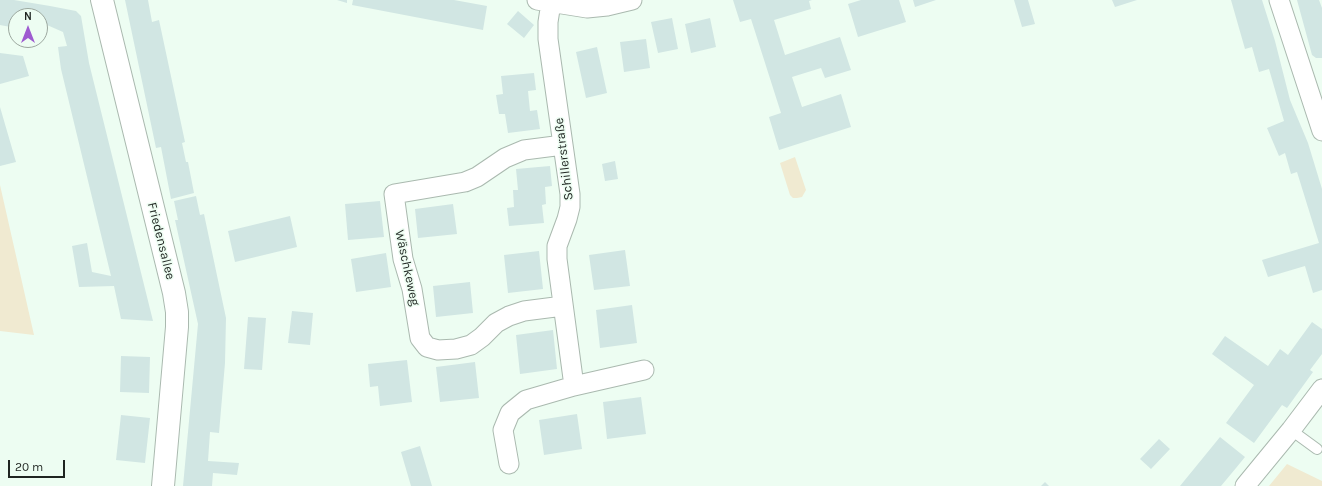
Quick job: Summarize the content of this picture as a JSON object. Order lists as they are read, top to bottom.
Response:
{
  "streets": {
    "street": ["Schillerstraße", "Friedensallee", "Wäschkeweg"]
  },
  "crossings": [
    ["Schillerstraße", "Wäschkeweg"]
  ],
  "scale_bar": "20 m",
  "north": "top"
}
